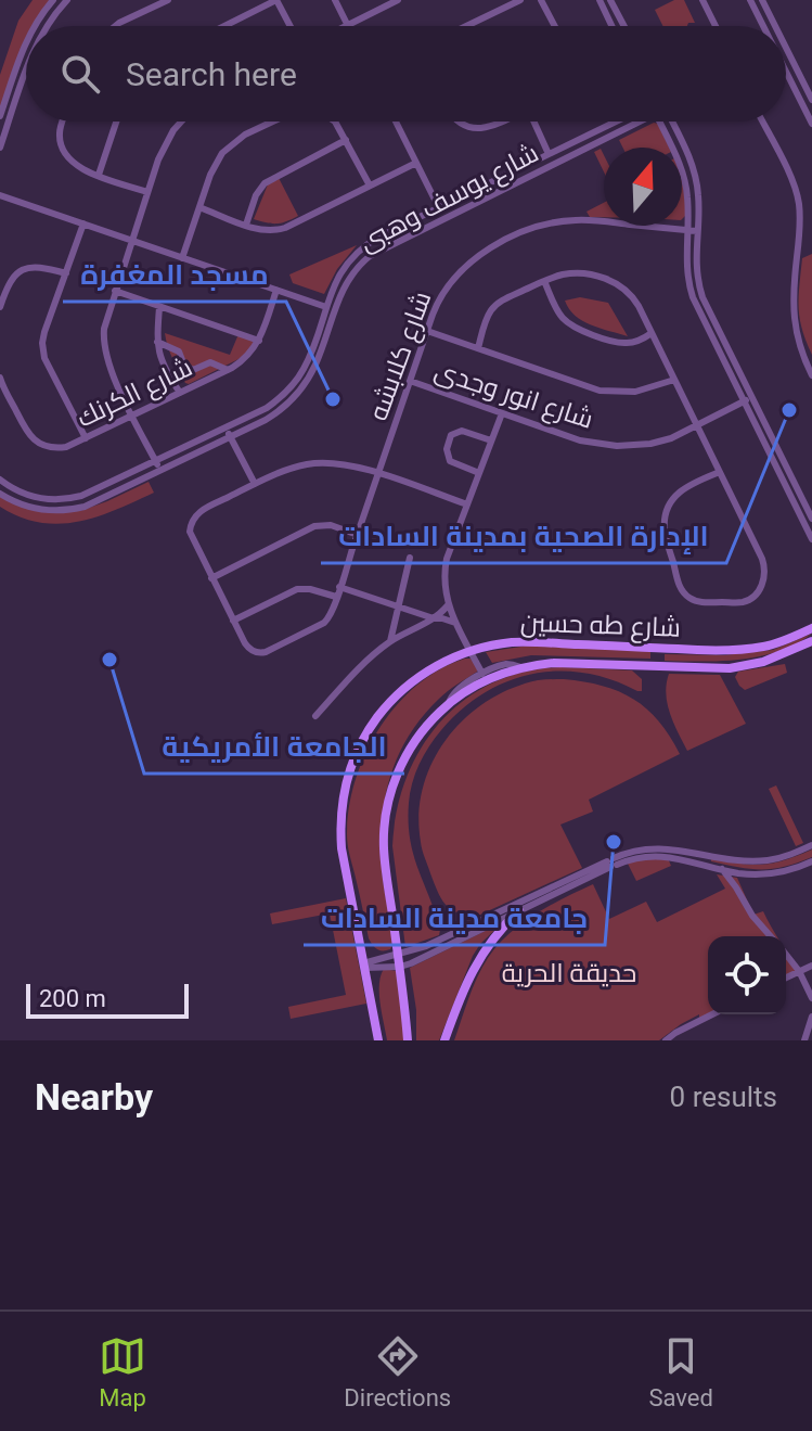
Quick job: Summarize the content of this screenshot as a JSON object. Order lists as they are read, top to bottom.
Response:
{
  "streets": {
    "main road": ["شارع طه حسين"],
    "street": [
      "شارع يوسف وهبى",
      "شارع كلابشه",
      "شارع الكرنك",
      "شارع انور وجدى"
    ]
  },
  "crossings": [
    ["شارع يوسف وهبى", "شارع كلابشه"],
    ["شارع يوسف وهبى", "شارع انور وجدى"],
    ["شارع كلابشه", "شارع انور وجدى"]
  ],
  "parks": ["حديقة الحرية"],
  "places": [
    "مسجد المغفرة",
    "الإدارة الصحية بمدينة السادات",
    "الجامعة الأمريكية",
    "جامعة مدينة السادات"
  ],
  "scale_bar": "200 m",
  "north": "top",
  "page": {
    "search": "Search here",
    "scale": "200 m",
    "heading": ["Nearby", "0 results"],
    "nav": ["Map", "Directions", "Saved"]
  }
}
